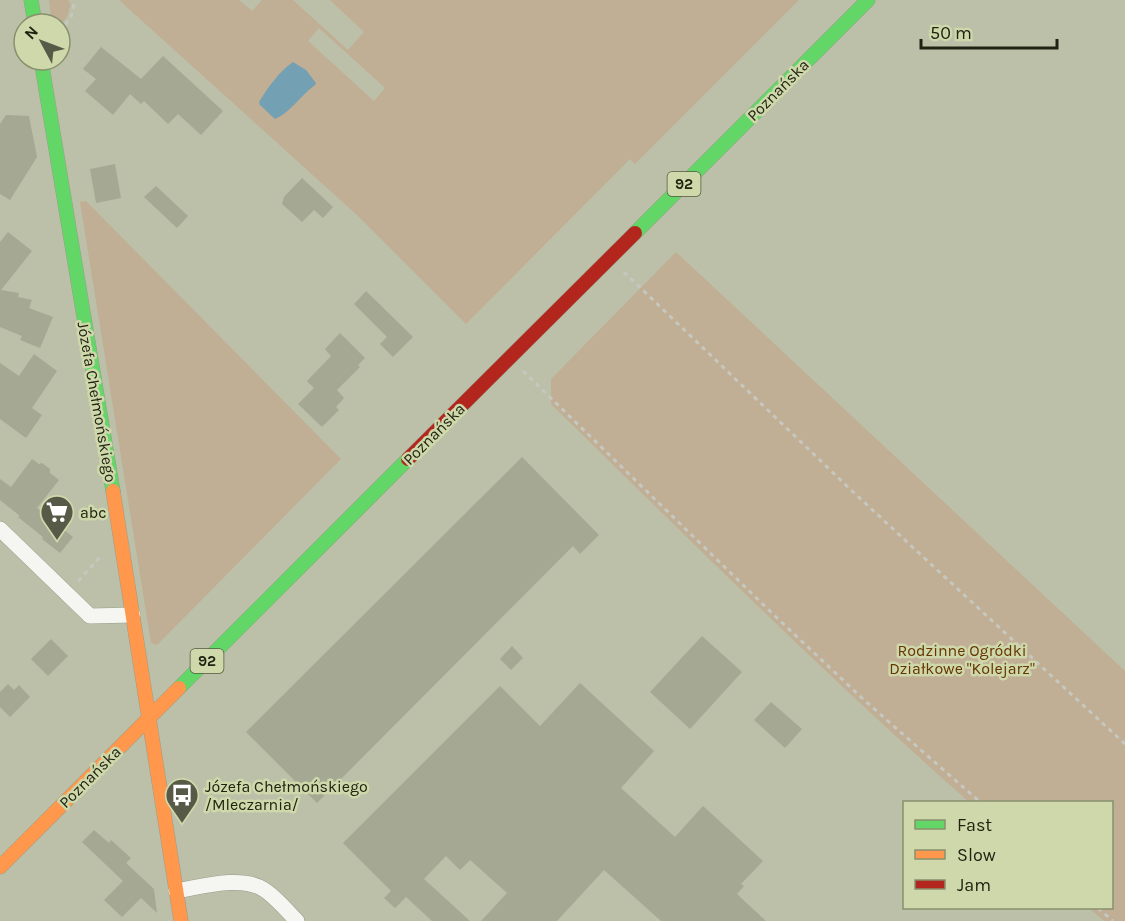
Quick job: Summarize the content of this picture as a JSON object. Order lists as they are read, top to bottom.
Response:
{
  "streets": {
    "main road": ["Poznańska", "92", "Józefa Chełmońskiego"]
  },
  "crossings": [
    ["Poznańska", "Józefa Chełmońskiego"]
  ],
  "parks": ["Rodzinne Ogródki Działkowe \"Kolejarz\""],
  "places": {
    "supermarket": ["abc"],
    "bus stop": ["Józefa Chełmońskiego /Mleczarnia/"]
  },
  "legend": ["Fast", "Slow", "Jam"],
  "scale_bar": "50 m",
  "north": "top left"
}
